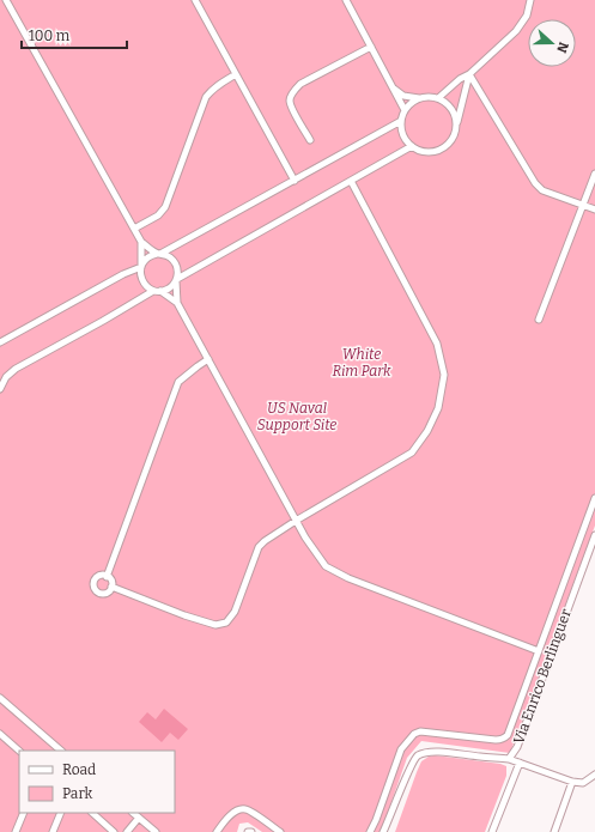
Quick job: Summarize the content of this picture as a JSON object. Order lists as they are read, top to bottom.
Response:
{
  "streets": {
    "street": ["Via Enrico Berlinguer"]
  },
  "parks": ["White Rim Park", "US Naval Support Site"],
  "legend": ["Road", "Park"],
  "scale_bar": "100 m",
  "north": "right"
}
